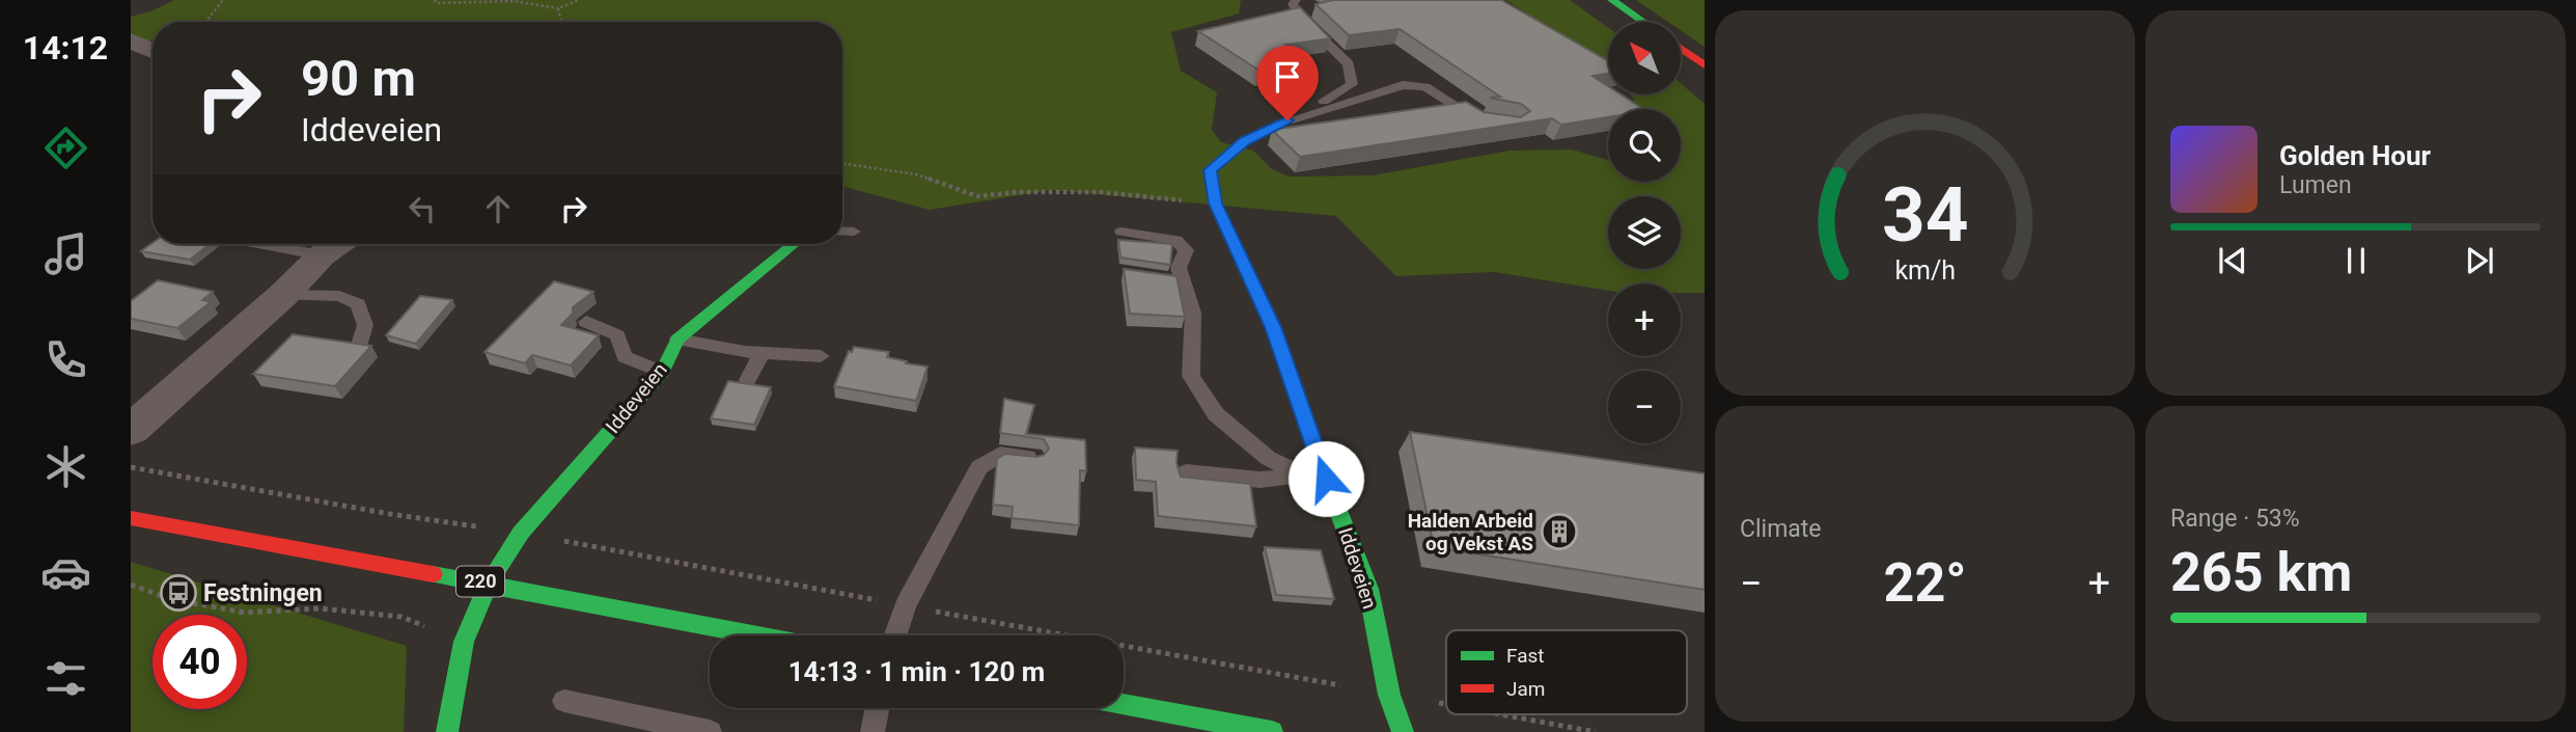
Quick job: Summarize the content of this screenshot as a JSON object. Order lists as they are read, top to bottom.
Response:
{
  "streets": {
    "street": ["Iddeveien", "220"]
  },
  "crossings": [
    ["Iddeveien", "220"]
  ],
  "places": {
    "building": ["Halden Arbeid og Vekst AS"],
    "bus stop": ["Festningen"]
  },
  "legend": ["Fast", "Jam"],
  "north": "top left",
  "page": {
    "tabs": "14:12",
    "map_buttons": ["+", "−"],
    "turn": ["90 m", "Iddeveien"],
    "song": ["Golden Hour", "Lumen"],
    "tile": [
      "Climate",
      ["Range · 53%", "265 km"]
    ],
    "heat": ["−", "22°", "+"],
    "limit": "40",
    "trip": "14:13 · 1 min · 120 m",
    "gauge": ["34", "km/h"]
  }
}
